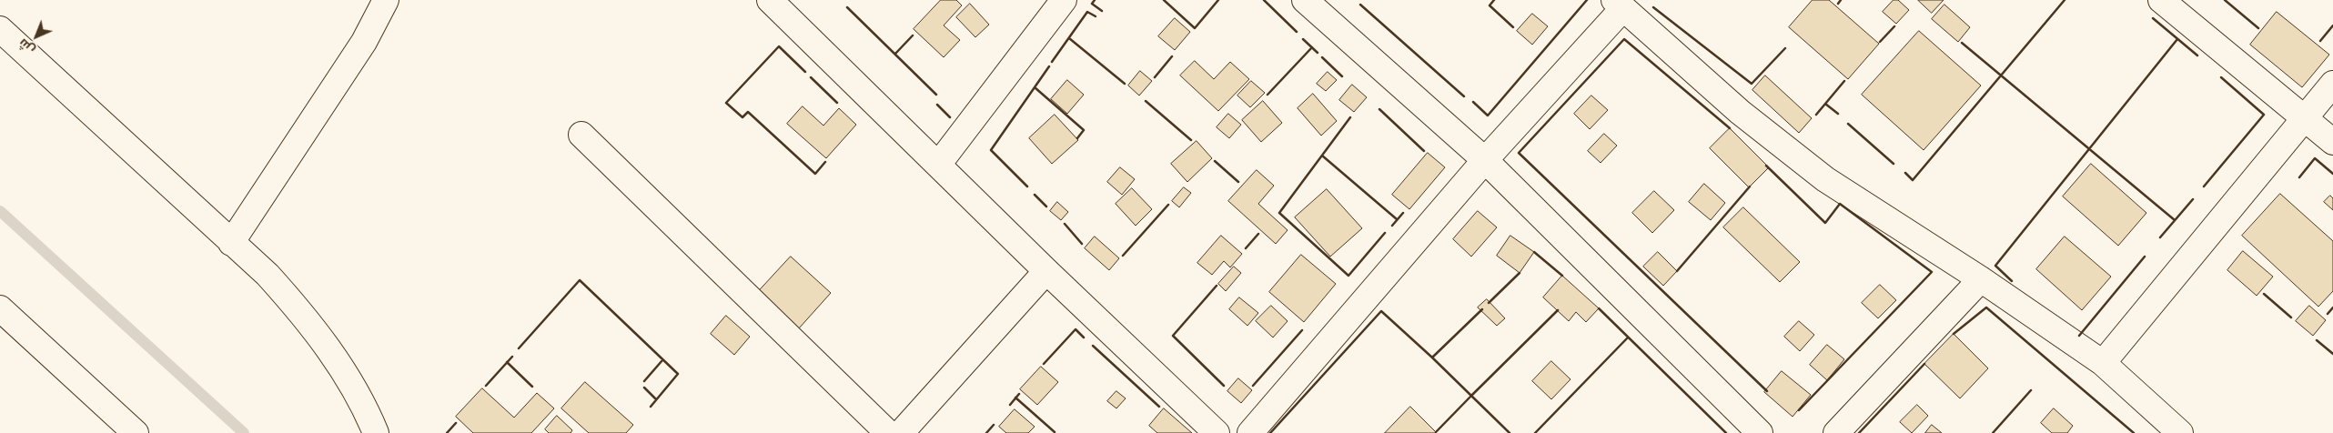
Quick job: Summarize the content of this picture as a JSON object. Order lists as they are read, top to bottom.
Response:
{
  "north": "bottom left"
}
